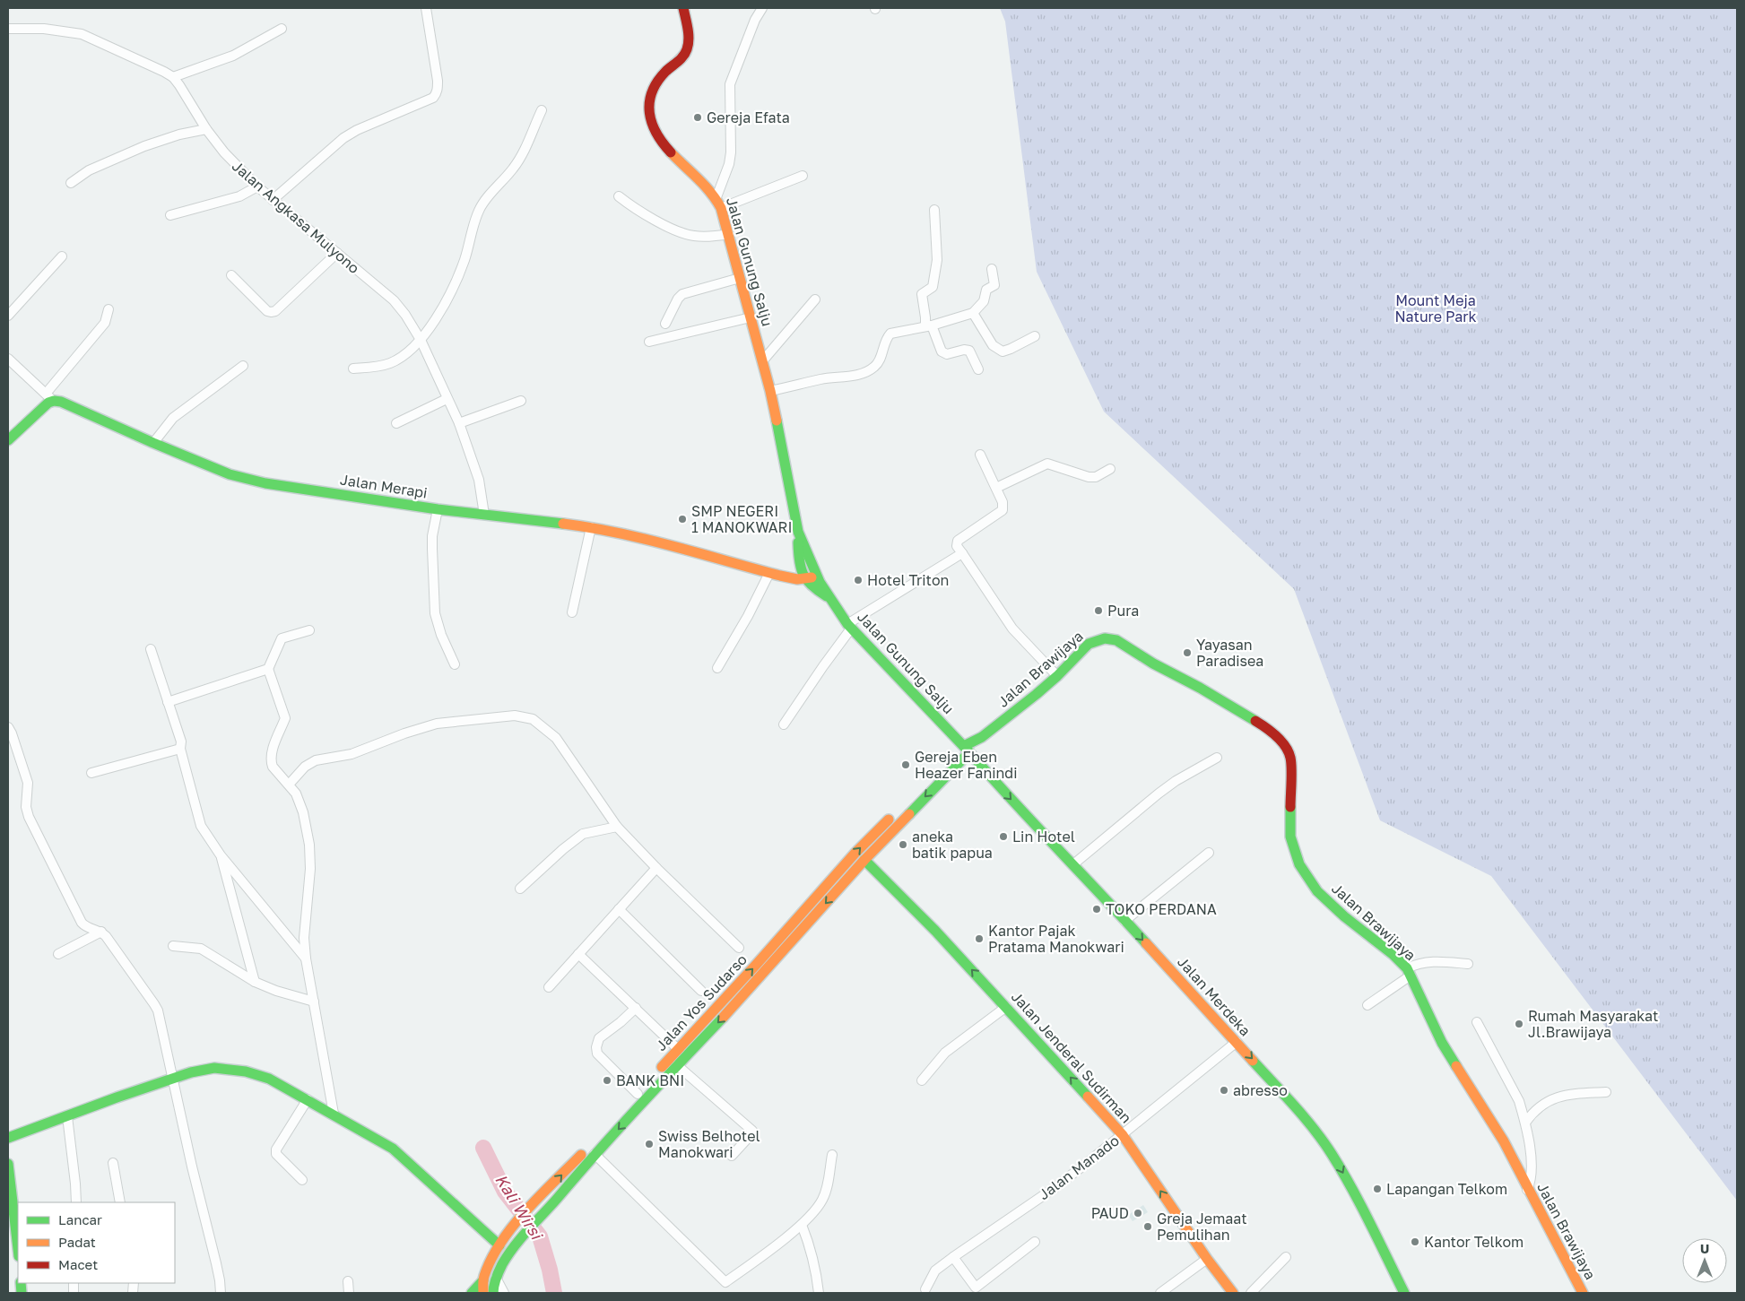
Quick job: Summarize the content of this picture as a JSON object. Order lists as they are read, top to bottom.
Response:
{
  "streets": {
    "main road": [
      "Jalan Gunung Salju",
      "Jalan Merapi",
      "Jalan Brawijaya",
      "Jalan Merdeka",
      "Jalan Yos Sudarso",
      "Jalan Jenderal Sudirman"
    ],
    "street": ["Jalan Angkasa Mulyono", "Jalan Manado"]
  },
  "crossings": [
    ["Jalan Angkasa Mulyono", "Jalan Merapi"],
    ["Jalan Gunung Salju", "Jalan Merapi"],
    ["Jalan Gunung Salju", "Jalan Brawijaya"],
    ["Jalan Gunung Salju", "Jalan Merdeka"],
    ["Jalan Gunung Salju", "Jalan Yos Sudarso"],
    ["Jalan Brawijaya", "Jalan Merdeka"],
    ["Jalan Brawijaya", "Jalan Yos Sudarso"],
    ["Jalan Merdeka", "Jalan Yos Sudarso"],
    ["Jalan Merdeka", "Jalan Manado"],
    ["Jalan Yos Sudarso", "Jalan Jenderal Sudirman"],
    ["Jalan Jenderal Sudirman", "Jalan Manado"]
  ],
  "one_way": ["Jalan Merdeka", "Jalan Jenderal Sudirman"],
  "water": ["Kali Wirsi"],
  "parks": ["Mount Meja Nature Park"],
  "places": [
    "Gereja Efata",
    "SMP NEGERI 1 MANOKWARI",
    "Hotel Triton",
    "Pura",
    "Yayasan Paradisea",
    "Gereja Eben Heazer Fanindi",
    "Lin Hotel",
    "aneka batik papua",
    "TOKO PERDANA",
    "Kantor Pajak Pratama Manokwari",
    "Rumah Masyarakat Jl.Brawijaya",
    "BANK BNI",
    "abresso",
    "Swiss Belhotel Manokwari",
    "Lapangan Telkom",
    "PAUD",
    "Greja Jemaat Pemulihan",
    "Kantor Telkom"
  ],
  "legend": ["Lancar", "Padat", "Macet"],
  "north": "top"
}
